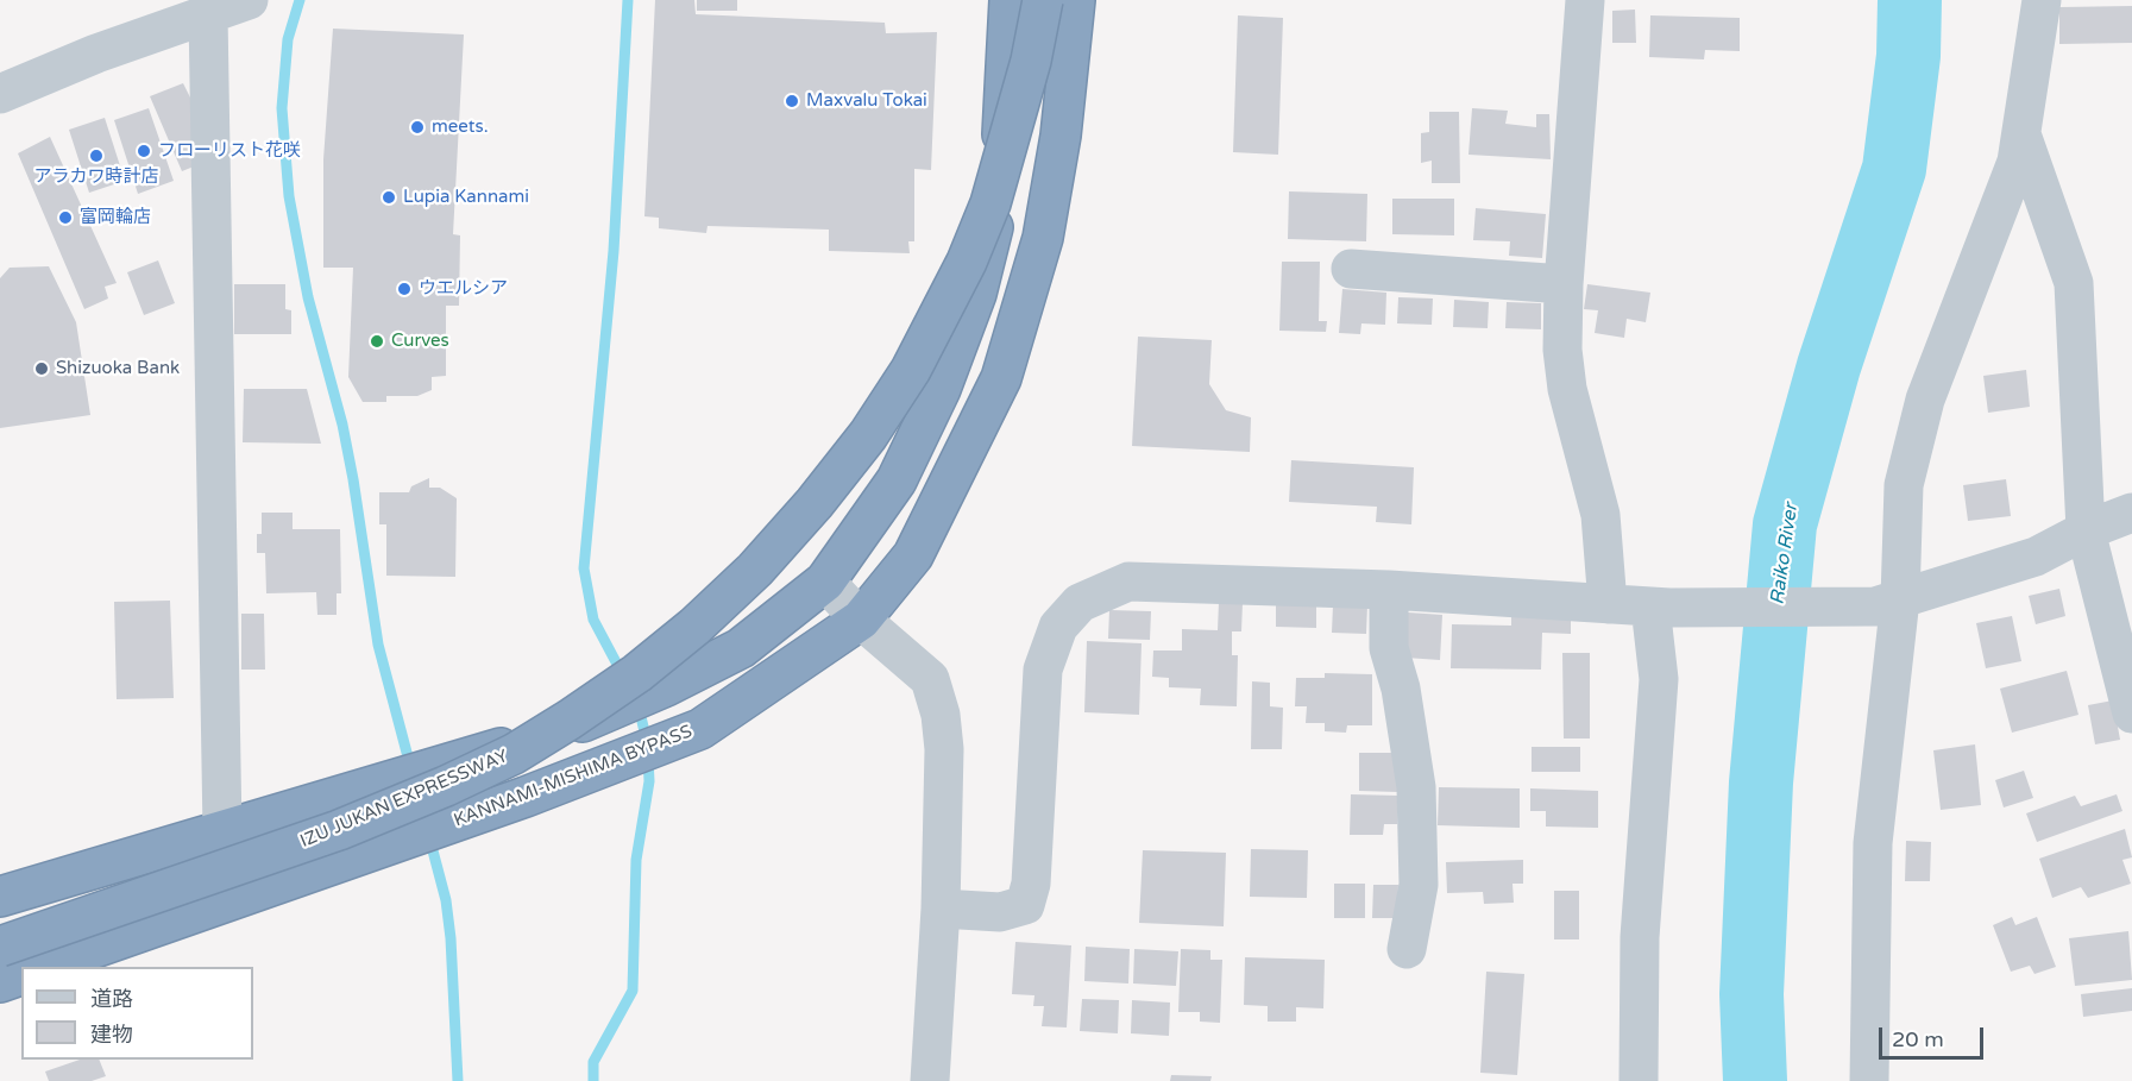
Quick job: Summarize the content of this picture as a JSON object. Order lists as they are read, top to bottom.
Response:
{
  "streets": {
    "highway": ["KANNAMI-MISHIMA BYPASS", "IZU JUKAN EXPRESSWAY"]
  },
  "water": ["Raiko River"],
  "places": [
    "Maxvalu Tokai",
    "meets.",
    "フローリスト花咲",
    "アラカワ時計店",
    "Lupia Kannami",
    "富岡輪店",
    "ウエルシア",
    "Curves",
    "Shizuoka Bank"
  ],
  "legend": ["道路", "建物"],
  "scale_bar": "20 m"
}
